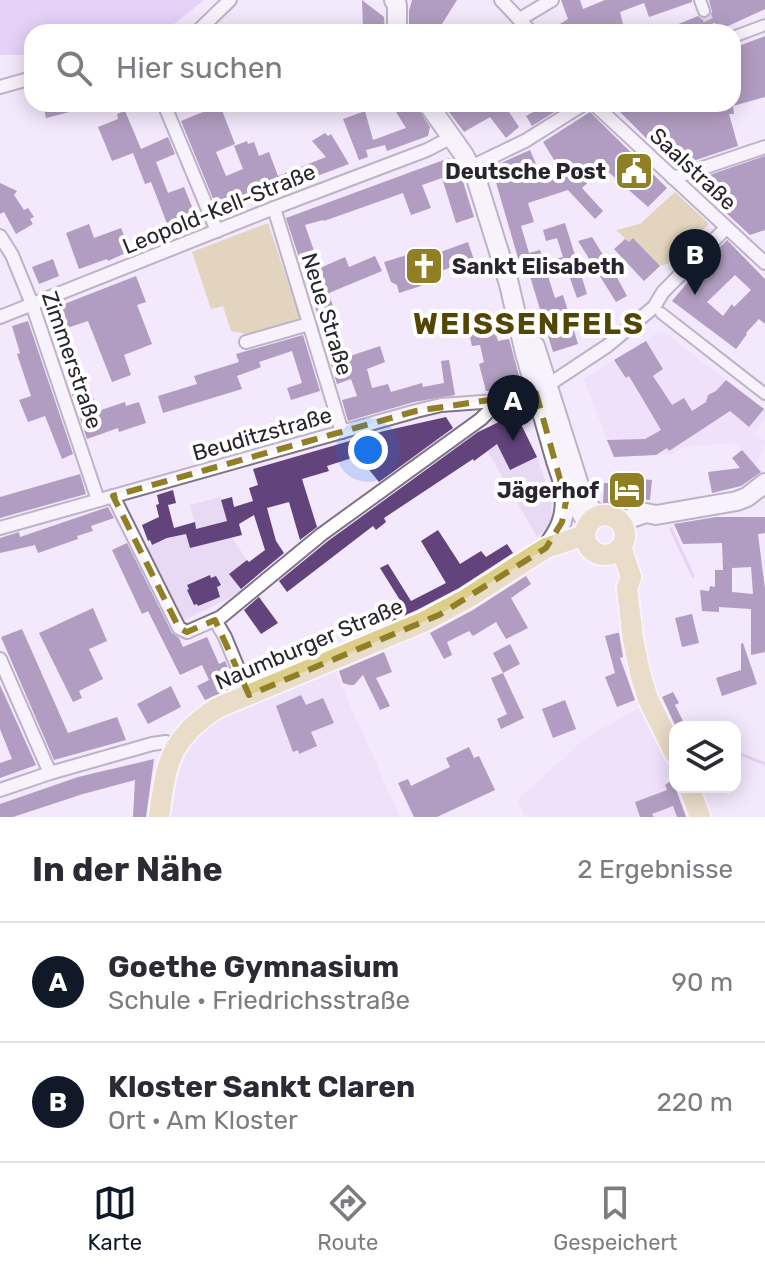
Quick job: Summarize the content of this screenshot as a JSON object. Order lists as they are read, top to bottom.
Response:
{
  "streets": {
    "main road": ["Naumburger Straße"],
    "street": [
      "Saalstraße",
      "Leopold-Kell-Straße",
      "Neue Straße",
      "Zimmerstraße",
      "Beuditzstraße"
    ]
  },
  "crossings": [
    ["Leopold-Kell-Straße", "Neue Straße"],
    ["Leopold-Kell-Straße", "Zimmerstraße"],
    ["Neue Straße", "Beuditzstraße"],
    ["Zimmerstraße", "Beuditzstraße"]
  ],
  "districts": ["WEISSENFELS"],
  "places": {
    "public building": ["Deutsche Post"],
    "church": ["Sankt Elisabeth"],
    "hotel": ["Jägerhof"]
  },
  "page": {
    "search": "Hier suchen",
    "pins": ["B", "A"],
    "heading": ["In der Nähe", "2 Ergebnisse"],
    "list": [
      {
        "mark": "A",
        "name": "Goethe Gymnasium",
        "note": "Schule · Friedrichsstraße",
        "value": "90 m"
      },
      {
        "mark": "B",
        "name": "Kloster Sankt Claren",
        "note": "Ort · Am Kloster",
        "value": "220 m"
      }
    ],
    "nav": ["Karte", "Route", "Gespeichert"]
  }
}
